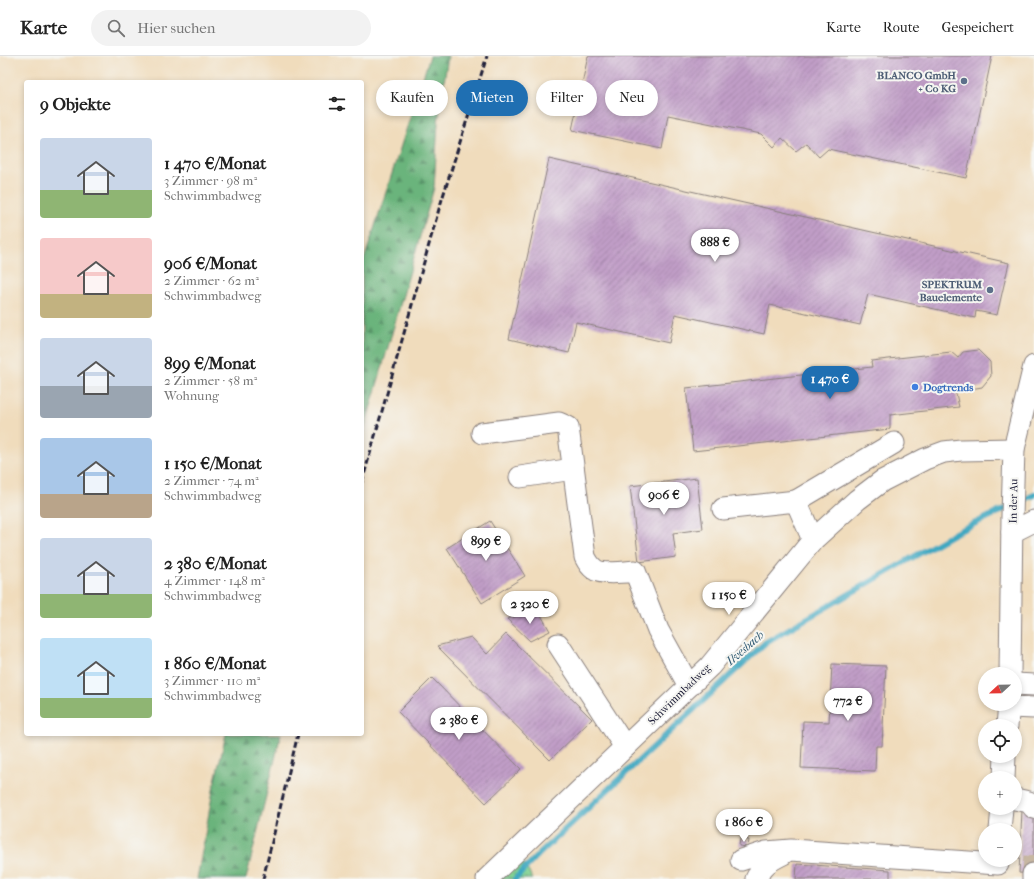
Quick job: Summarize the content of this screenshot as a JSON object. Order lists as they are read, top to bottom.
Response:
{
  "streets": {
    "street": ["In der Au", "Schwimmbadweg"]
  },
  "crossings": [
    ["In der Au", "Schwimmbadweg"]
  ],
  "water": ["Ilvesbach"],
  "places": ["BLANCO GmbH + Co KG", "SPEKTRUM Bauelemente", "Dogtrends"],
  "north": "left",
  "page": {
    "header": "Karte",
    "search": "Hier suchen",
    "nav": ["Karte", "Route", "Gespeichert"],
    "chip": [
      "Kaufen",
      "Mieten",
      "Filter",
      "Neu"
    ],
    "heading": "9 Objekte",
    "list": [
      {
        "name": "1 470 €/Monat",
        "note": "3 Zimmer · 98 m² · Schwimmbadweg"
      },
      {
        "name": "906 €/Monat",
        "note": "2 Zimmer · 62 m² · Schwimmbadweg"
      },
      {
        "name": "899 €/Monat",
        "note": "2 Zimmer · 58 m² · Wohnung"
      },
      {
        "name": "1 150 €/Monat",
        "note": "2 Zimmer · 74 m² · Schwimmbadweg"
      },
      {
        "name": "2 380 €/Monat",
        "note": "4 Zimmer · 148 m² · Schwimmbadweg"
      },
      {
        "name": "1 860 €/Monat",
        "note": "3 Zimmer · 110 m² · Schwimmbadweg"
      }
    ],
    "price": [
      "888 €",
      "1 470 €",
      "906 €",
      "899 €",
      "1 150 €",
      "2 320 €",
      "772 €",
      "2 380 €",
      "1 860 €"
    ],
    "map_buttons": ["+", "−"]
  }
}
